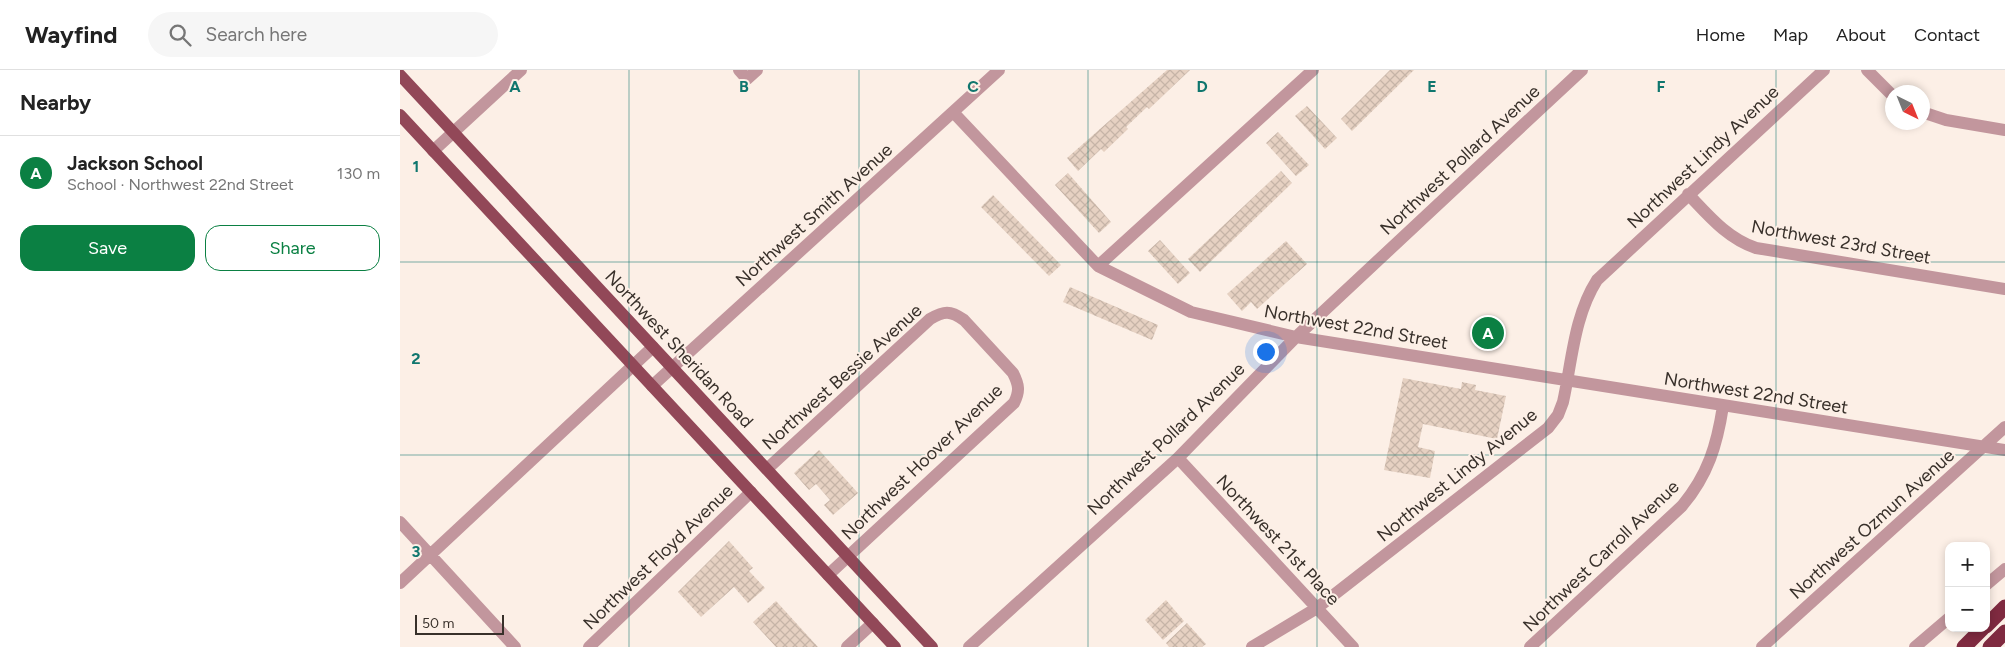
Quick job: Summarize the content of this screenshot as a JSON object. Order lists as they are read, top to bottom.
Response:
{
  "streets": {
    "main road": ["Northwest Sheridan Road"],
    "street": [
      "Northwest Lindy Avenue",
      "Northwest Pollard Avenue",
      "Northwest Smith Avenue",
      "Northwest 23rd Street",
      "Northwest 22nd Street",
      "Northwest Bessie Avenue",
      "Northwest Hoover Avenue",
      "Northwest Ozmun Avenue",
      "Northwest 21st Place",
      "Northwest Carroll Avenue",
      "Northwest Floyd Avenue"
    ]
  },
  "crossings": [
    ["Northwest Lindy Avenue", "Northwest 23rd Street"],
    ["Northwest Lindy Avenue", "Northwest 22nd Street"],
    ["Northwest Lindy Avenue", "Northwest 21st Place"],
    ["Northwest Pollard Avenue", "Northwest 22nd Street"],
    ["Northwest Pollard Avenue", "Northwest 21st Place"],
    ["Northwest Smith Avenue", "Northwest 22nd Street"],
    ["Northwest Smith Avenue", "Northwest Sheridan Road"],
    ["Northwest 22nd Street", "Northwest Ozmun Avenue"],
    ["Northwest 22nd Street", "Northwest Carroll Avenue"],
    ["Northwest Sheridan Road", "Northwest Bessie Avenue"],
    ["Northwest Sheridan Road", "Northwest Hoover Avenue"],
    ["Northwest Bessie Avenue", "Northwest Hoover Avenue"]
  ],
  "scale_bar": "50 m",
  "north": "bottom right",
  "page": {
    "header": "Wayfind",
    "search": "Search here",
    "nav": [
      "Home",
      "Map",
      "About",
      "Contact"
    ],
    "heading": "Nearby",
    "list": [
      {
        "mark": "A",
        "name": "Jackson School",
        "note": "School · Northwest 22nd Street",
        "value": "130 m"
      }
    ],
    "buttons": ["Save", "Share"],
    "pins": "A",
    "map_buttons": ["+", "−"],
    "scale": "50 m"
  },
  "grid": {
    "columns": [
      "A",
      "B",
      "C",
      "D",
      "E",
      "F"
    ],
    "rows": ["1", "2", "3"]
  }
}
